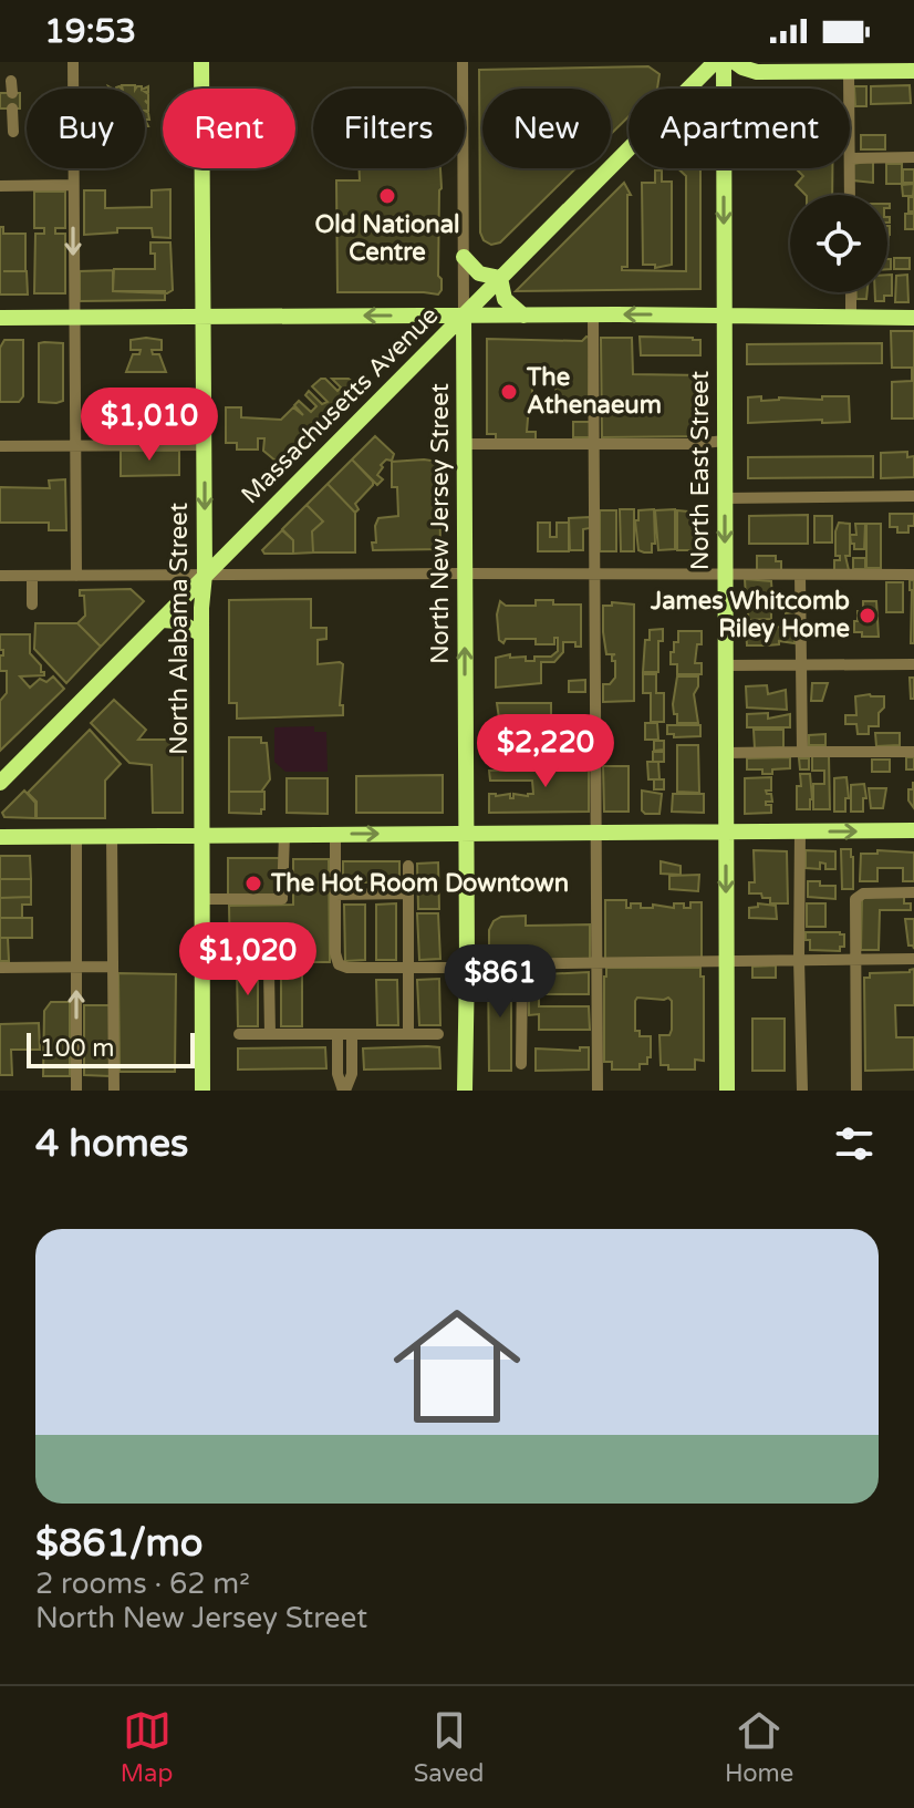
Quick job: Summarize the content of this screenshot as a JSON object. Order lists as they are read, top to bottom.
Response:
{
  "streets": {
    "main road": [
      "Massachusetts Avenue",
      "North East Street",
      "North New Jersey Street",
      "North Alabama Street"
    ]
  },
  "crossings": [
    ["Massachusetts Avenue", "North New Jersey Street"],
    ["Massachusetts Avenue", "North Alabama Street"]
  ],
  "one_way": ["North East Street"],
  "places": [
    "Old National Centre",
    "The Athenaeum",
    "James Whitcomb Riley Home",
    "The Hot Room Downtown"
  ],
  "scale_bar": "100 m",
  "page": {
    "status": "19:53",
    "chip": [
      "Buy",
      "Rent",
      "Filters",
      "New",
      "Apartment"
    ],
    "price": [
      "$1,010",
      "$2,220",
      "$1,020",
      "$861"
    ],
    "scale": "100 m",
    "heading": "4 homes",
    "list": [
      {
        "name": "$861/mo",
        "note": "2 rooms · 62 m² · North New Jersey Street"
      }
    ],
    "tabs": ["Map", "Saved", "Home"]
  }
}
